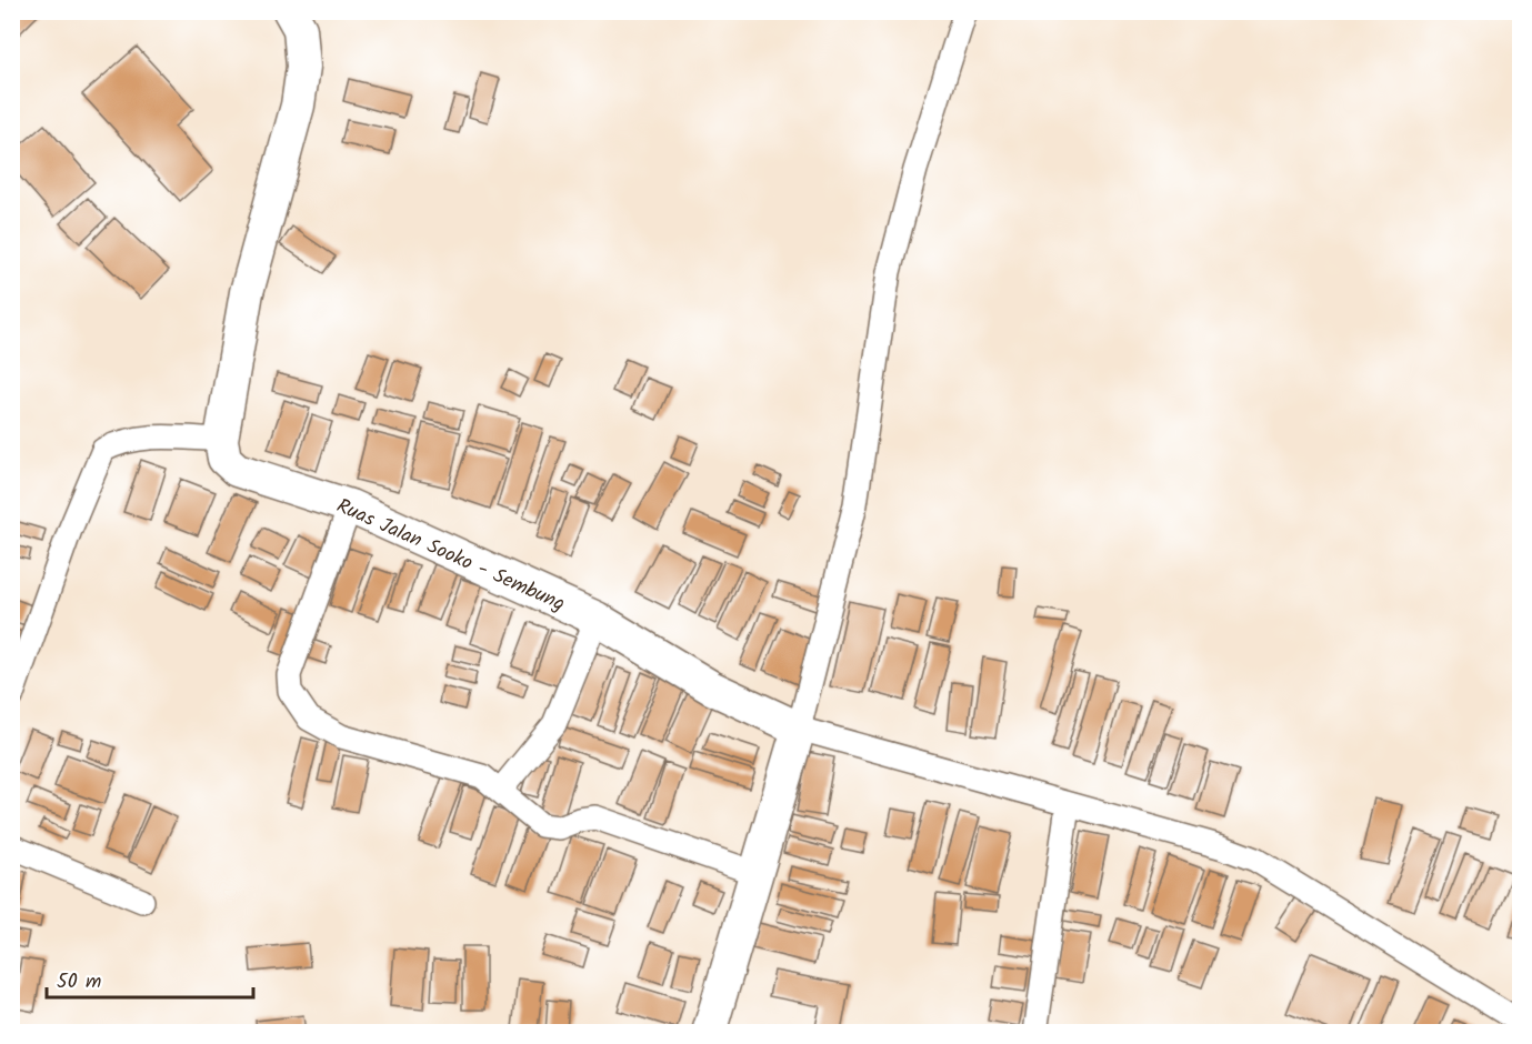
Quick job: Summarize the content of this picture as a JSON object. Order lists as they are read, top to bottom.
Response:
{
  "streets": {
    "main road": ["Ruas Jalan Sooko - Sembung"]
  },
  "scale_bar": "50 m"
}
